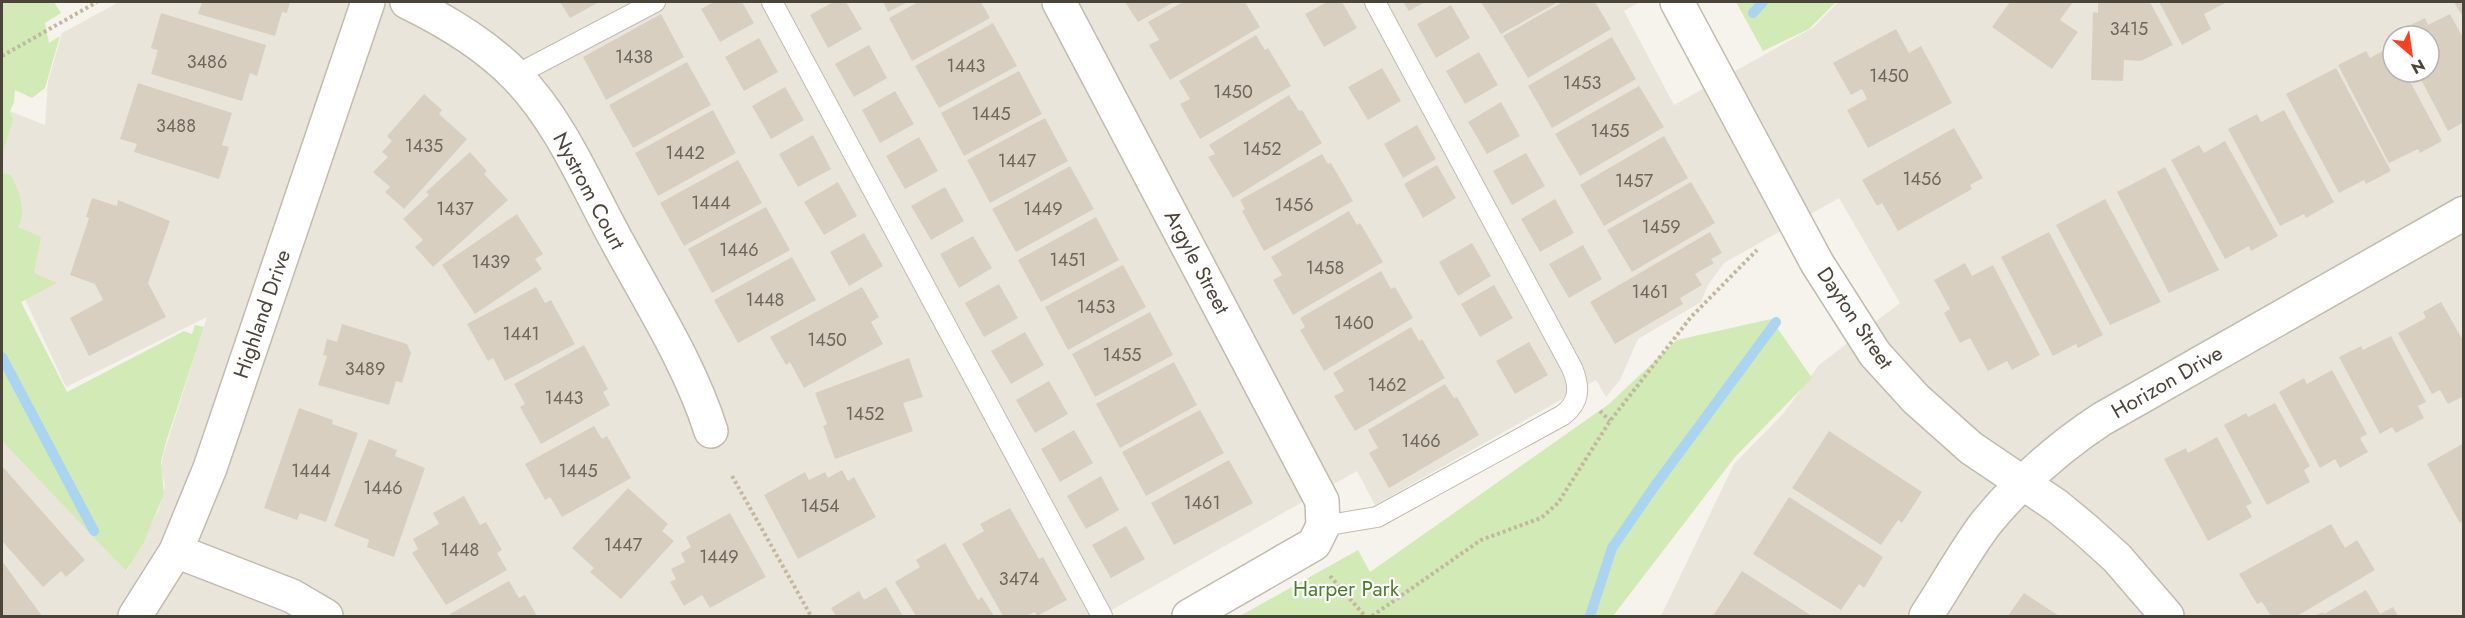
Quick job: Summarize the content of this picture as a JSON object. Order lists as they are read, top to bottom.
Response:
{
  "streets": {
    "street": [
      "Nystrom Court",
      "Argyle Street",
      "Highland Drive",
      "Dayton Street",
      "Horizon Drive"
    ]
  },
  "crossings": [
    ["Dayton Street", "Horizon Drive"]
  ],
  "parks": ["Harper Park"],
  "house_numbers": [
    "3415",
    "1438",
    "3486",
    "1443",
    "1450",
    "1453",
    "1450",
    "1445",
    "3488",
    "1455",
    "1435",
    "1452",
    "1442",
    "1447",
    "1456",
    "1457",
    "1444",
    "1456",
    "1437",
    "1449",
    "1459",
    "1446",
    "1451",
    "1439",
    "1458",
    "1461",
    "1448",
    "1453",
    "1460",
    "1441",
    "1450",
    "1455",
    "3489",
    "1462",
    "1443",
    "1452",
    "1466",
    "1444",
    "1445",
    "1446",
    "1461",
    "1454",
    "1447",
    "1448",
    "1449",
    "3474"
  ],
  "north": "bottom right"
}
